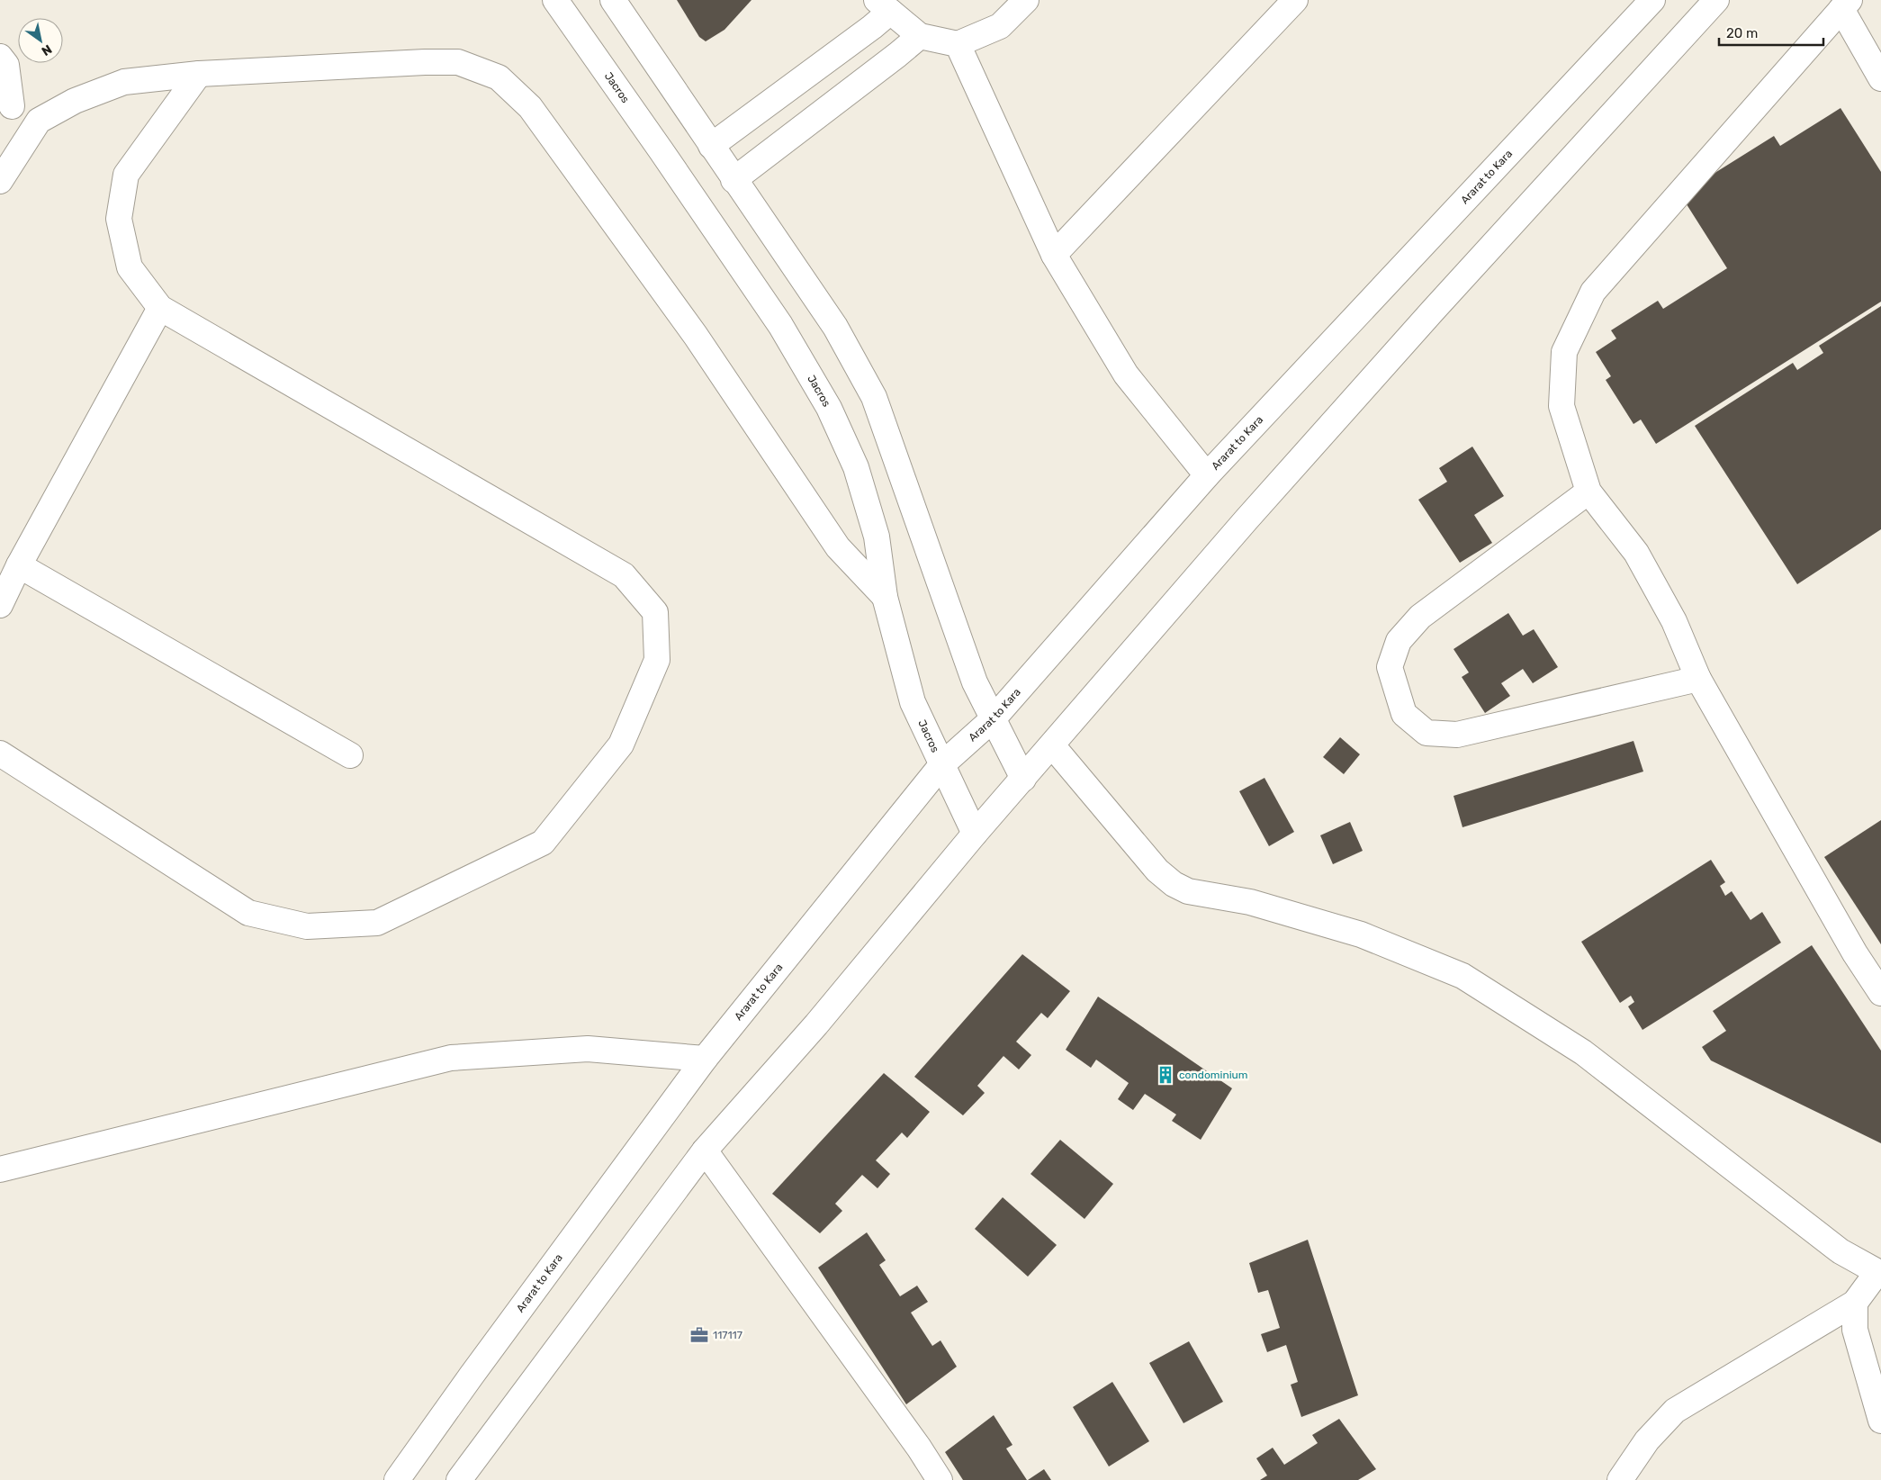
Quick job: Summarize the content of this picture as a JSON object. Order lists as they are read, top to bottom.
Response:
{
  "streets": {
    "street": ["Jacros", "Ararat to Kara"]
  },
  "crossings": [
    ["Jacros", "Ararat to Kara"]
  ],
  "places": {
    "building": ["condominium"],
    "office": ["117117"]
  },
  "scale_bar": "20 m",
  "north": "bottom right"
}
